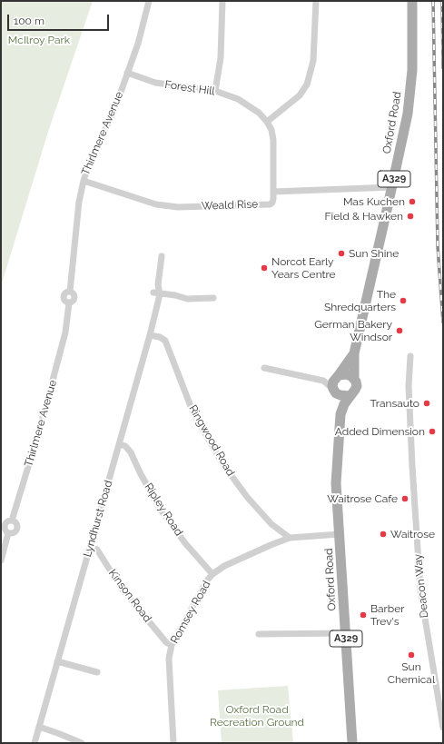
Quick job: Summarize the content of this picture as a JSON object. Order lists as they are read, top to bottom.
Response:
{
  "streets": {
    "main road": ["Oxford Road", "A329"],
    "street": [
      "Forest Hill",
      "Thirlmere Avenue",
      "Weald Rise",
      "Ringwood Road",
      "Ripley Road",
      "Lyndhurst Road",
      "Deacon Way",
      "Kinson Road",
      "Romsey Road"
    ]
  },
  "crossings": [
    ["Forest Hill", "Thirlmere Avenue"],
    ["Oxford Road", "Romsey Road"],
    ["Thirlmere Avenue", "Weald Rise"],
    ["Ringwood Road", "Lyndhurst Road"],
    ["Ringwood Road", "Romsey Road"],
    ["Ripley Road", "Lyndhurst Road"],
    ["Ripley Road", "Romsey Road"],
    ["Lyndhurst Road", "Kinson Road"],
    ["Kinson Road", "Romsey Road"]
  ],
  "parks": ["McIlroy Park", "Oxford Road Recreation Ground"],
  "places": [
    "Mas Kuchen",
    "Field & Hawken",
    "Sun Shine",
    "Norcot Early Years Centre",
    "The Shredquarters",
    "German Bakery Windsor",
    "Transauto",
    "Added Dimension",
    "Waitrose Cafe",
    "Waitrose",
    "Barber Trev's",
    "Sun Chemical"
  ],
  "scale_bar": "100 m"
}
